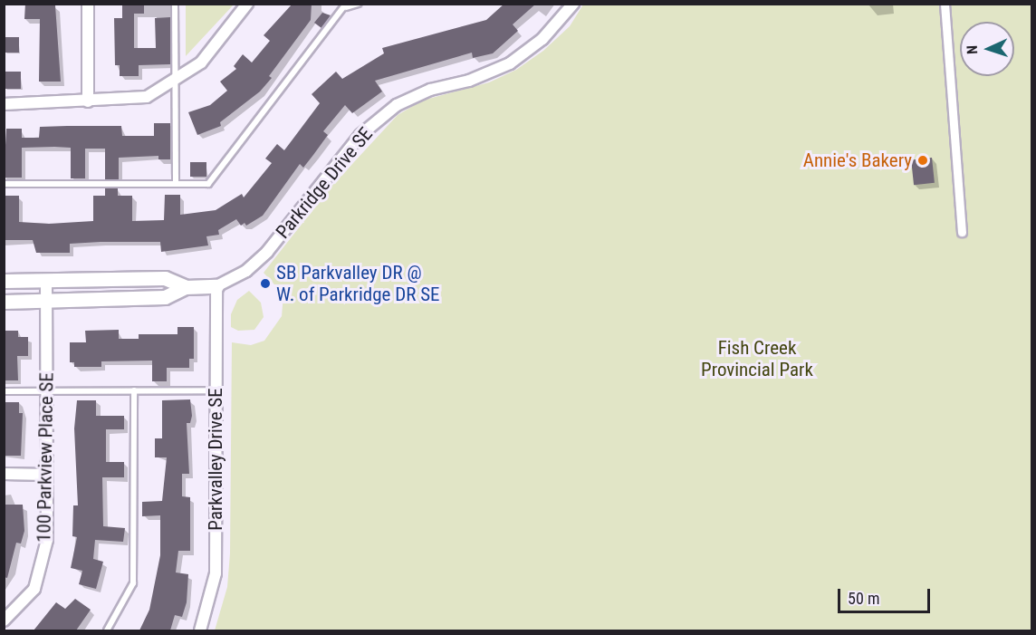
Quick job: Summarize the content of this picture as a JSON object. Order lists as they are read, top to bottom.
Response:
{
  "streets": {
    "street": ["Parkridge Drive SE", "100 Parkview Place SE", "Parkvalley Drive SE"]
  },
  "crossings": [
    ["Parkridge Drive SE", "Parkvalley Drive SE"]
  ],
  "parks": ["Fish Creek Provincial Park"],
  "places": ["Annie's Bakery", "SB Parkvalley DR @ W. of Parkridge DR SE"],
  "scale_bar": "50 m",
  "north": "left"
}
